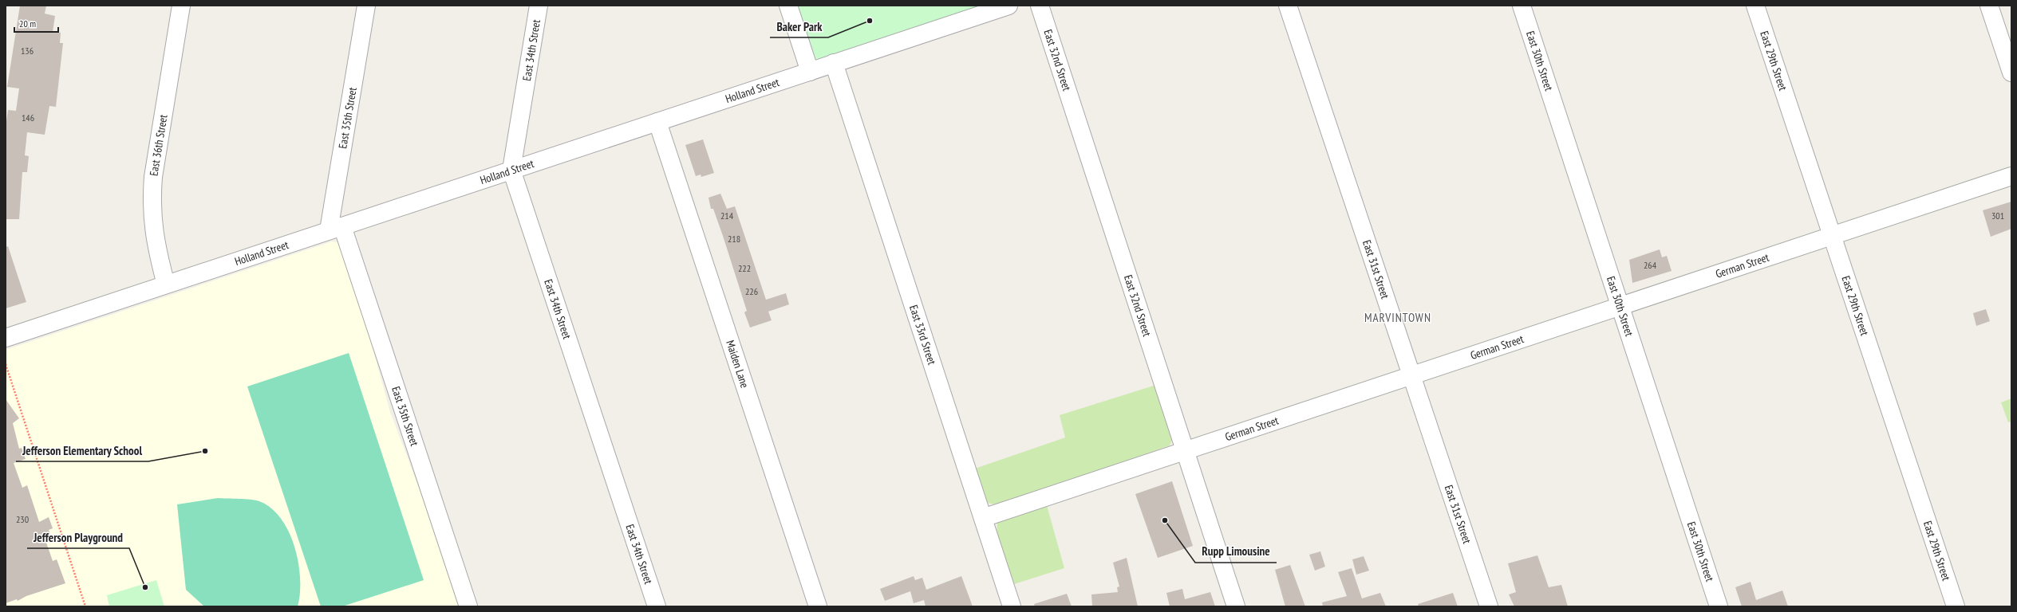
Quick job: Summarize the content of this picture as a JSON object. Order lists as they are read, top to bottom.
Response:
{
  "streets": {
    "street": [
      "East 34th Street",
      "East 32nd Street",
      "East 30th Street",
      "East 29th Street",
      "Holland Street",
      "East 35th Street",
      "East 36th Street",
      "German Street",
      "East 31st Street",
      "East 33rd Street",
      "Maiden Lane"
    ]
  },
  "crossings": [
    ["East 34th Street", "Holland Street"],
    ["East 32nd Street", "German Street"],
    ["East 30th Street", "German Street"],
    ["East 29th Street", "German Street"],
    ["Holland Street", "East 35th Street"],
    ["Holland Street", "East 36th Street"],
    ["Holland Street", "East 33rd Street"],
    ["Holland Street", "Maiden Lane"],
    ["German Street", "East 31st Street"],
    ["German Street", "East 33rd Street"]
  ],
  "districts": ["MARVINTOWN"],
  "places": [
    "Baker Park",
    "Jefferson Elementary School",
    "Rupp Limousine",
    "Jefferson Playground"
  ],
  "house_numbers": [
    "136",
    "146",
    "214",
    "301",
    "218",
    "264",
    "222",
    "226",
    "230"
  ],
  "scale_bar": "20 m"
}
